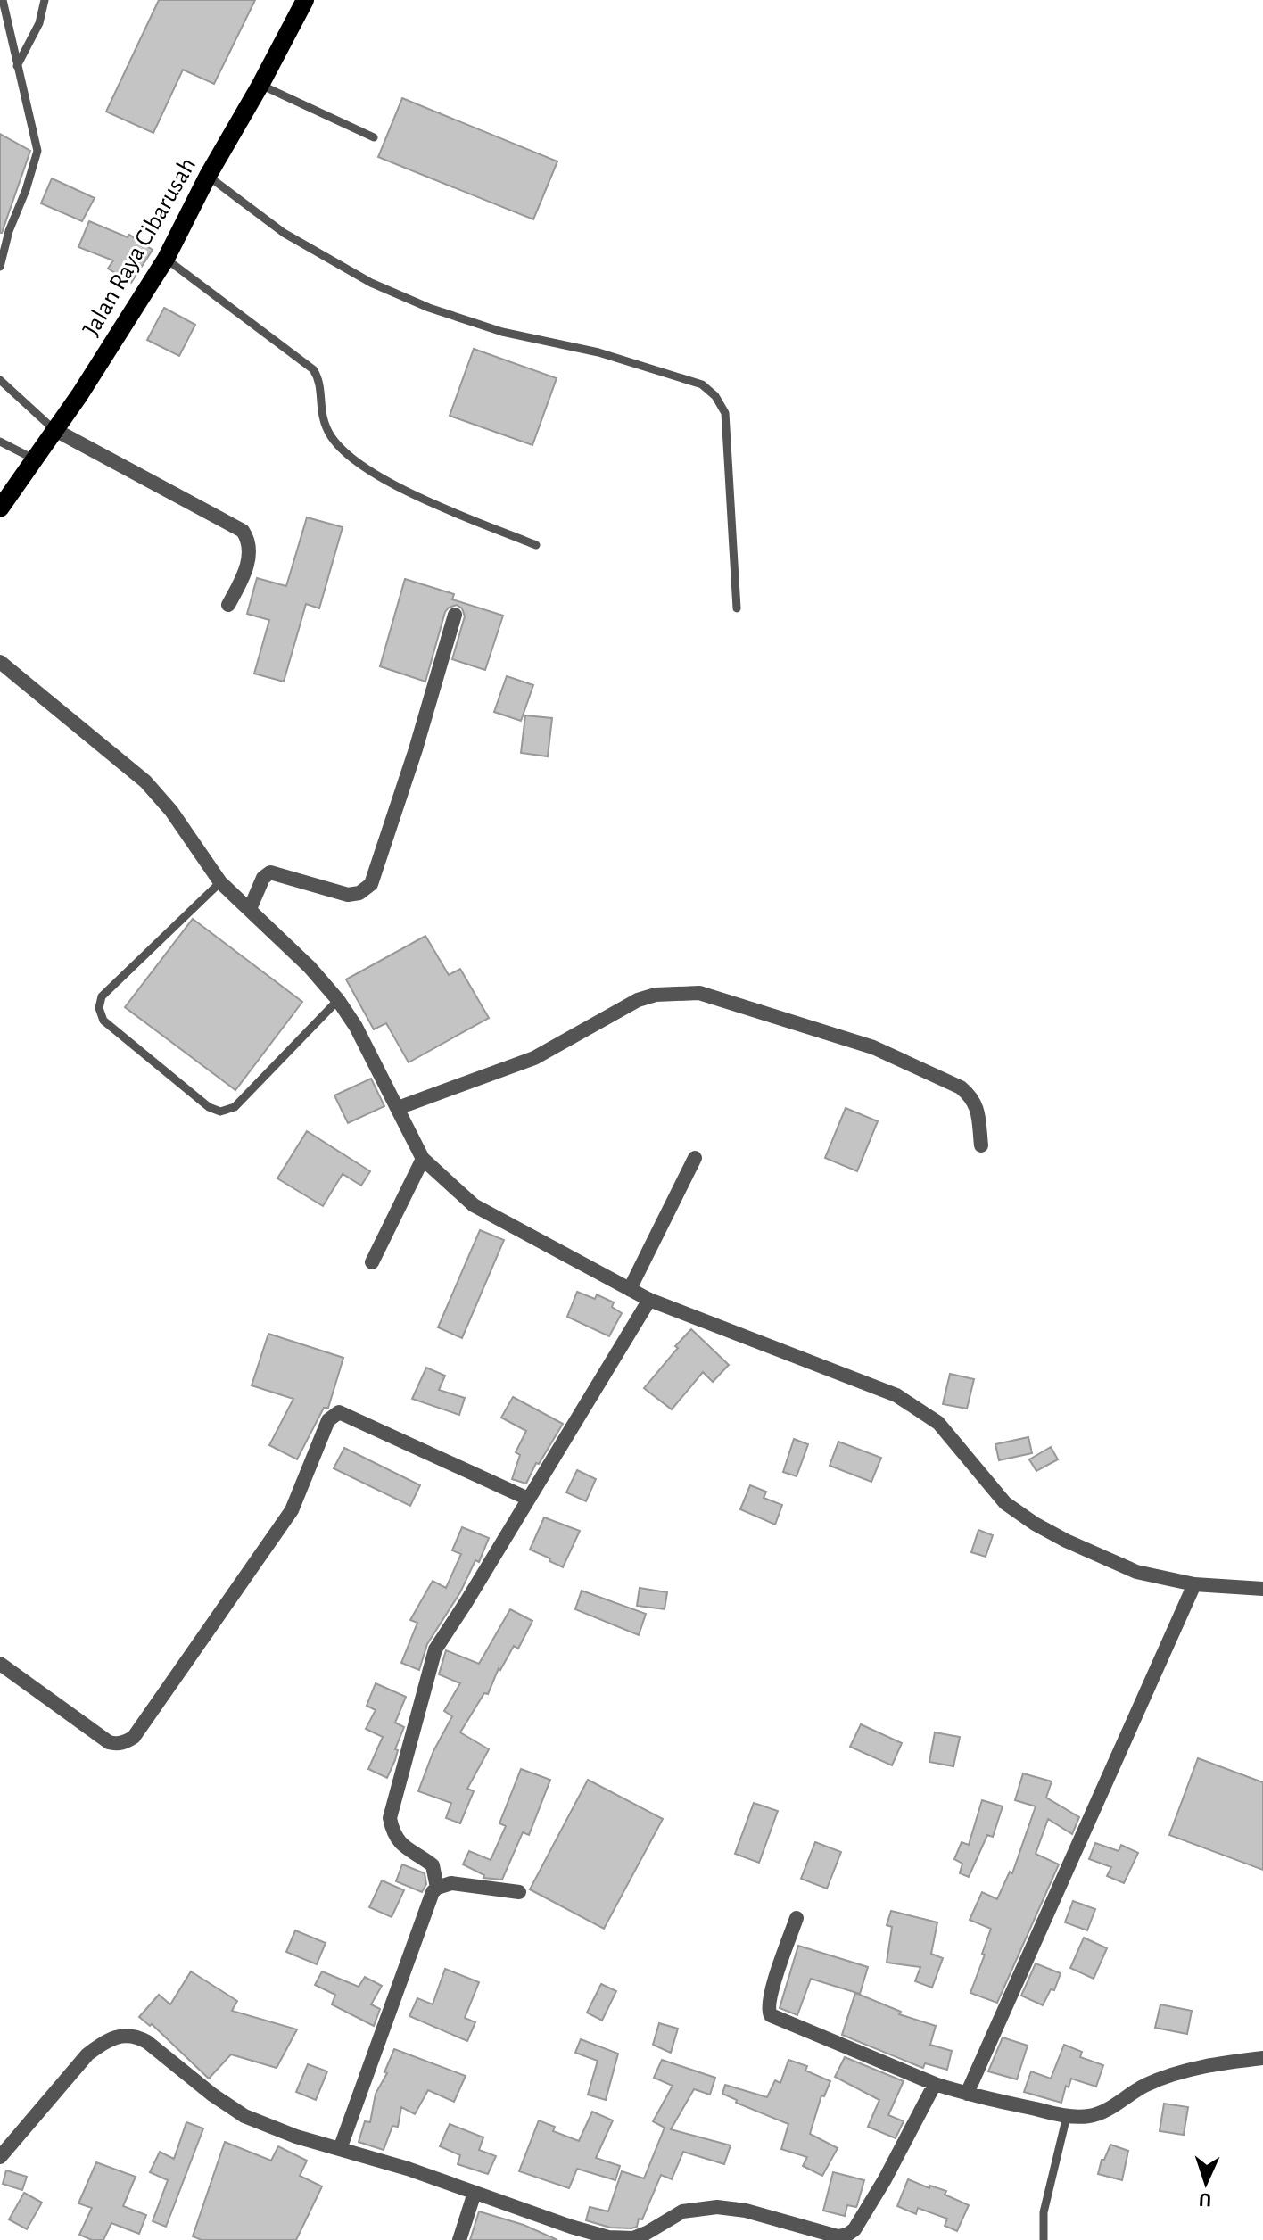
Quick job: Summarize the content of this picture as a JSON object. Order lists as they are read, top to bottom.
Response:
{
  "streets": {
    "main road": ["Jalan Raya Cibarusah"]
  },
  "north": "bottom"
}
